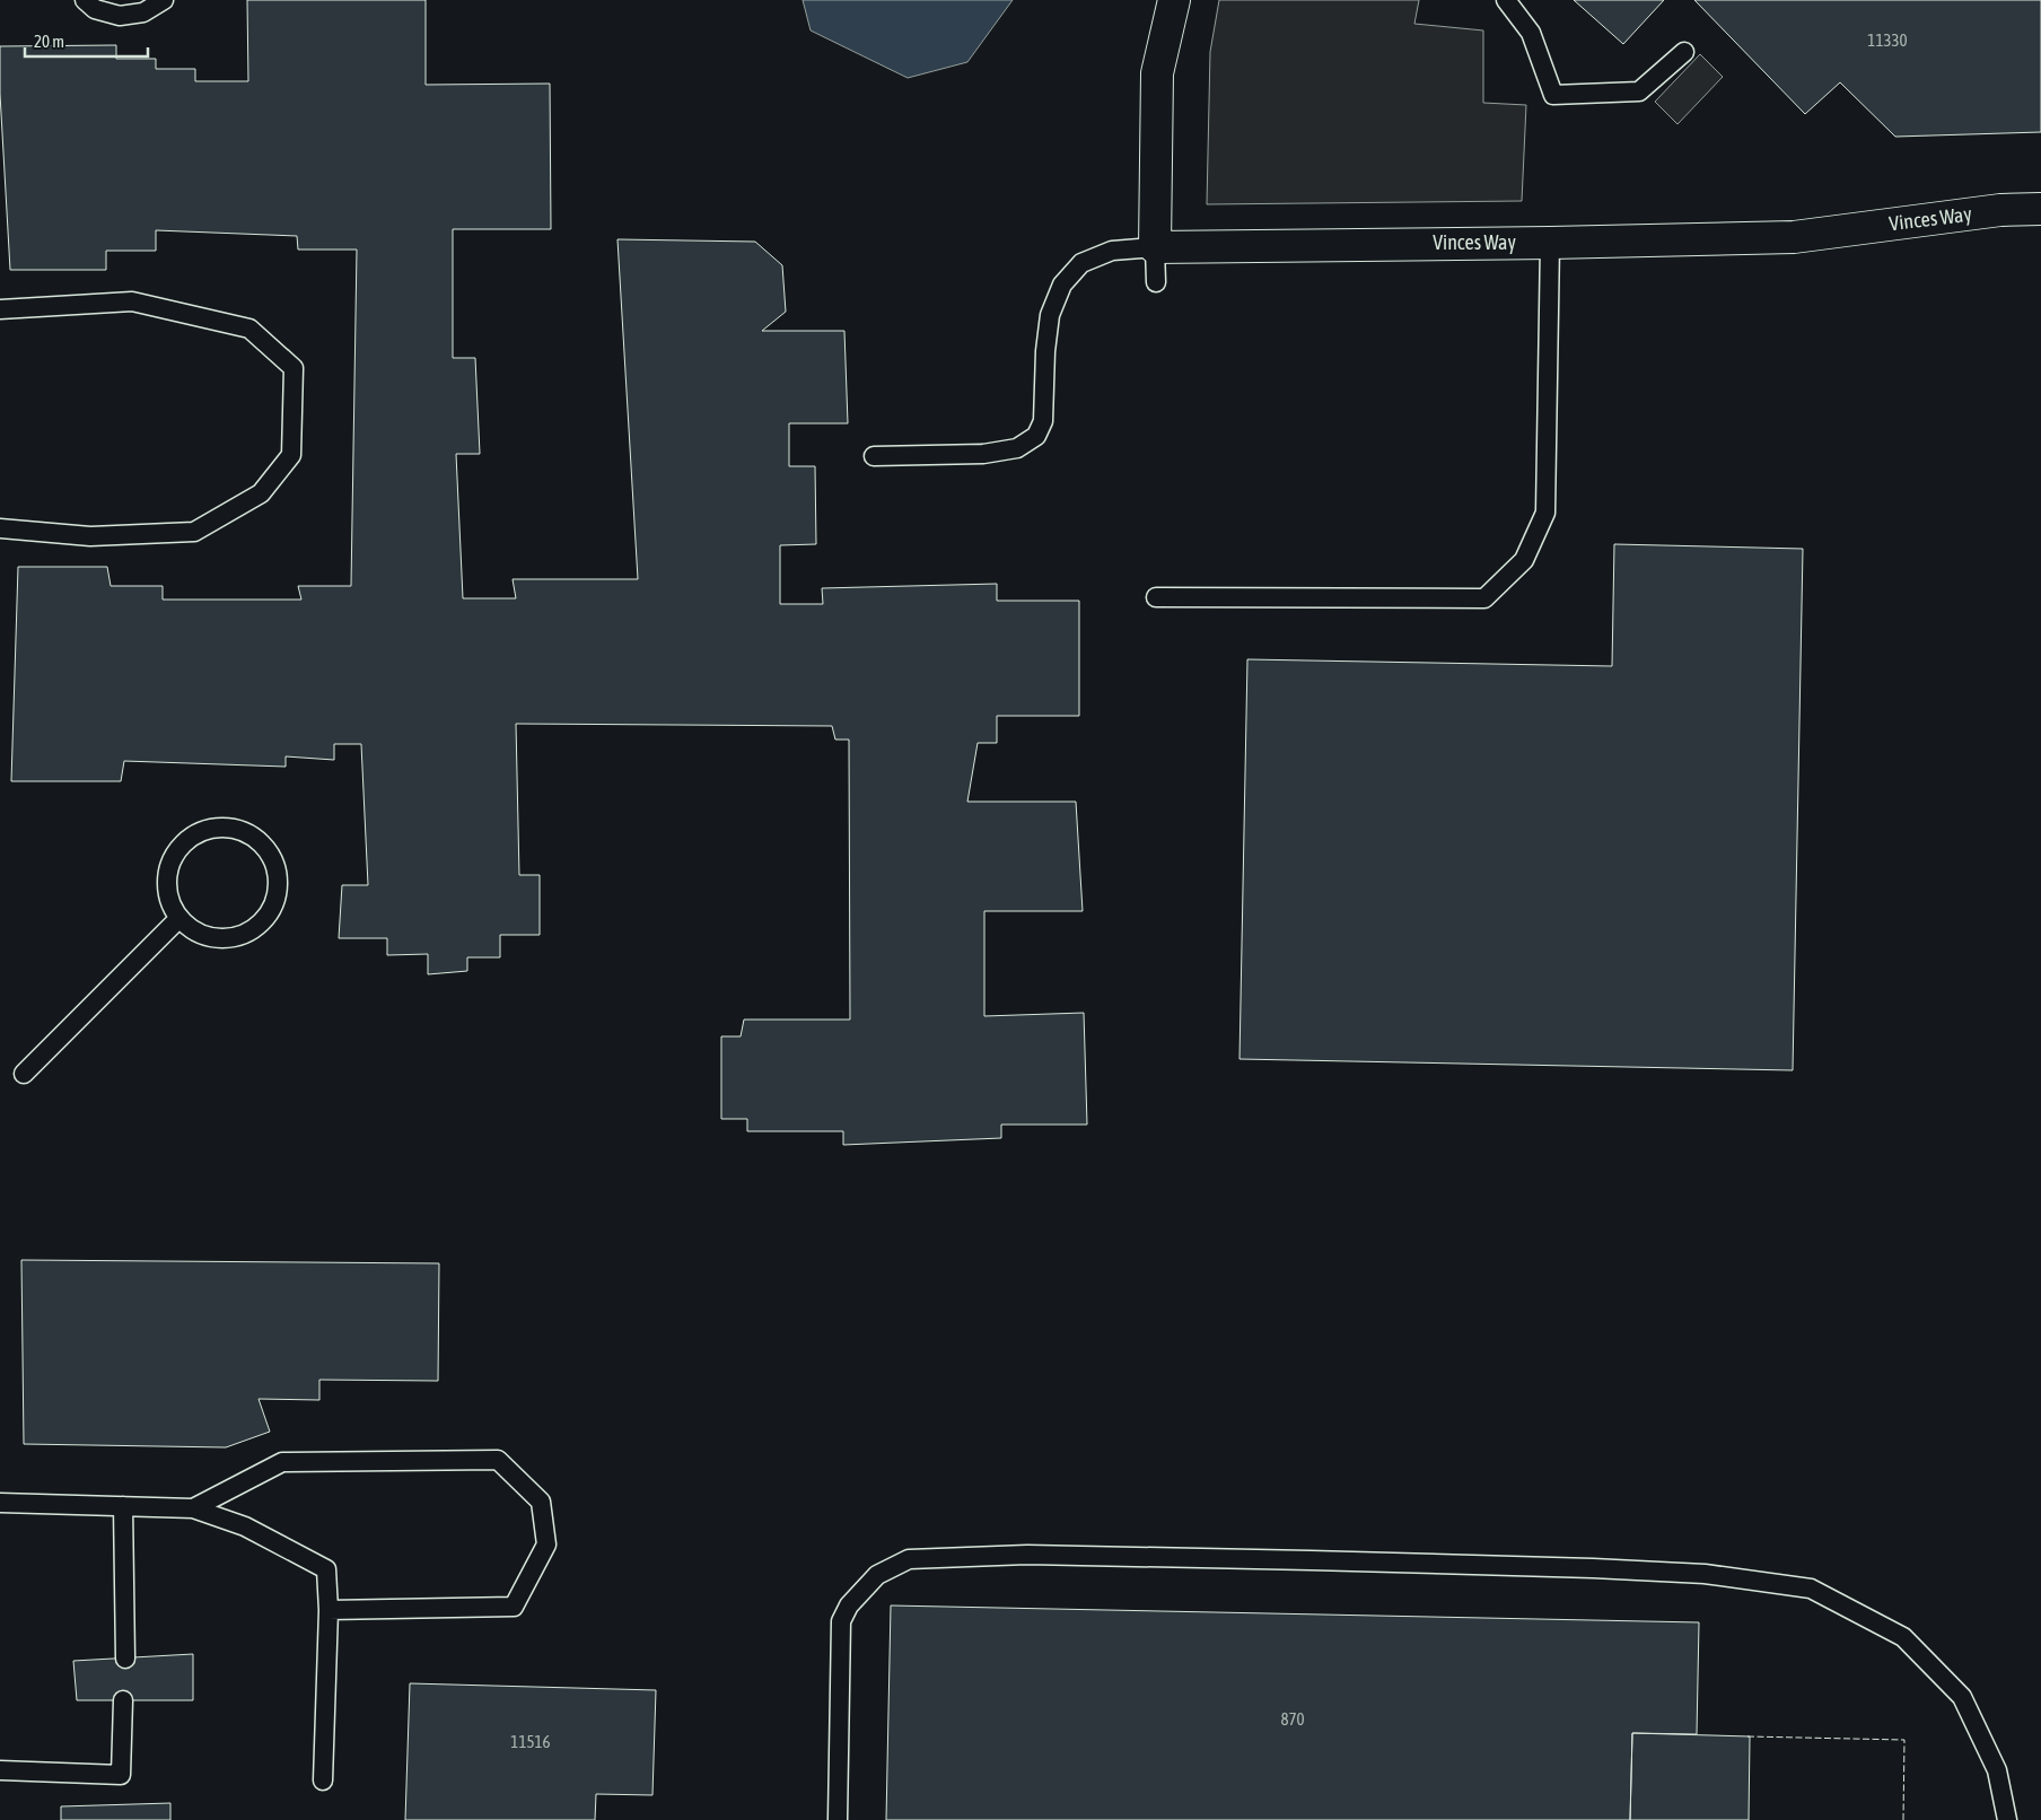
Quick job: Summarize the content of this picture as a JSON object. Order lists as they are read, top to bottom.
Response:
{
  "streets": {
    "street": ["Vinces Way"]
  },
  "house_numbers": ["11330", "870", "11516"],
  "scale_bar": "20 m"
}
